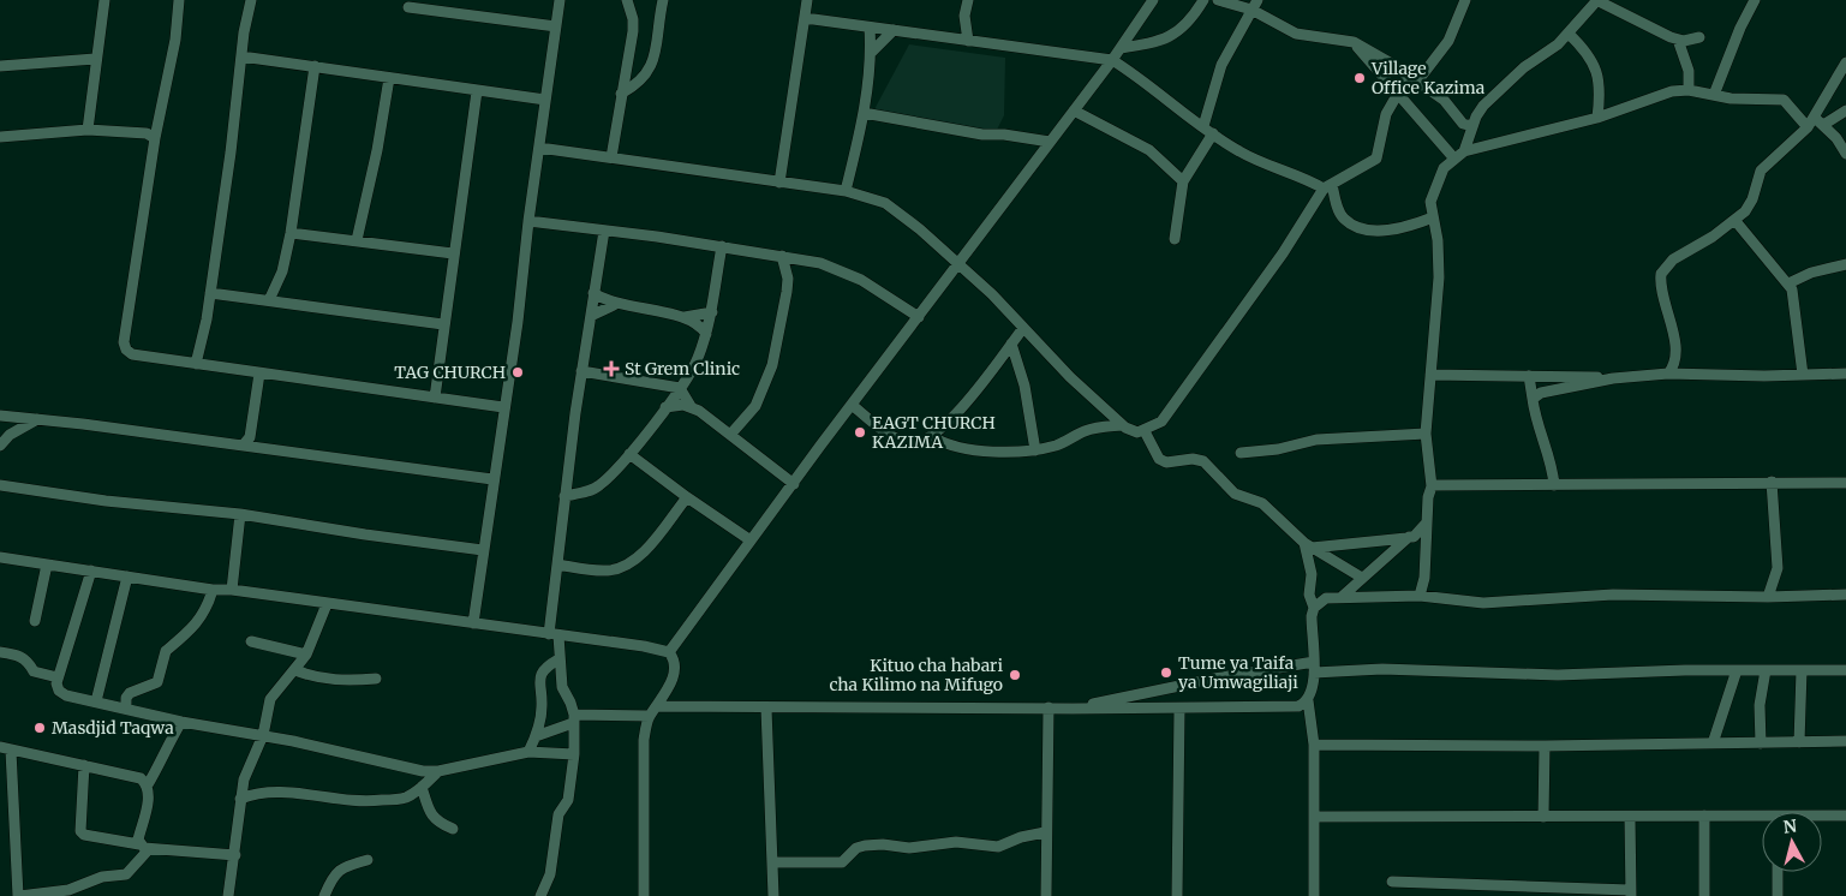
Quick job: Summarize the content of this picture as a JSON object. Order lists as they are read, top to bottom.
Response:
{
  "places": {
    "other": [
      "Village Office Kazima",
      "TAG CHURCH",
      "EAGT CHURCH KAZIMA",
      "Tume ya Taifa ya Umwagiliaji",
      "Kituo cha habari cha Kilimo na Mifugo",
      "Masdjid Taqwa"
    ],
    "health": ["St Grem Clinic"]
  },
  "north": "top"
}
